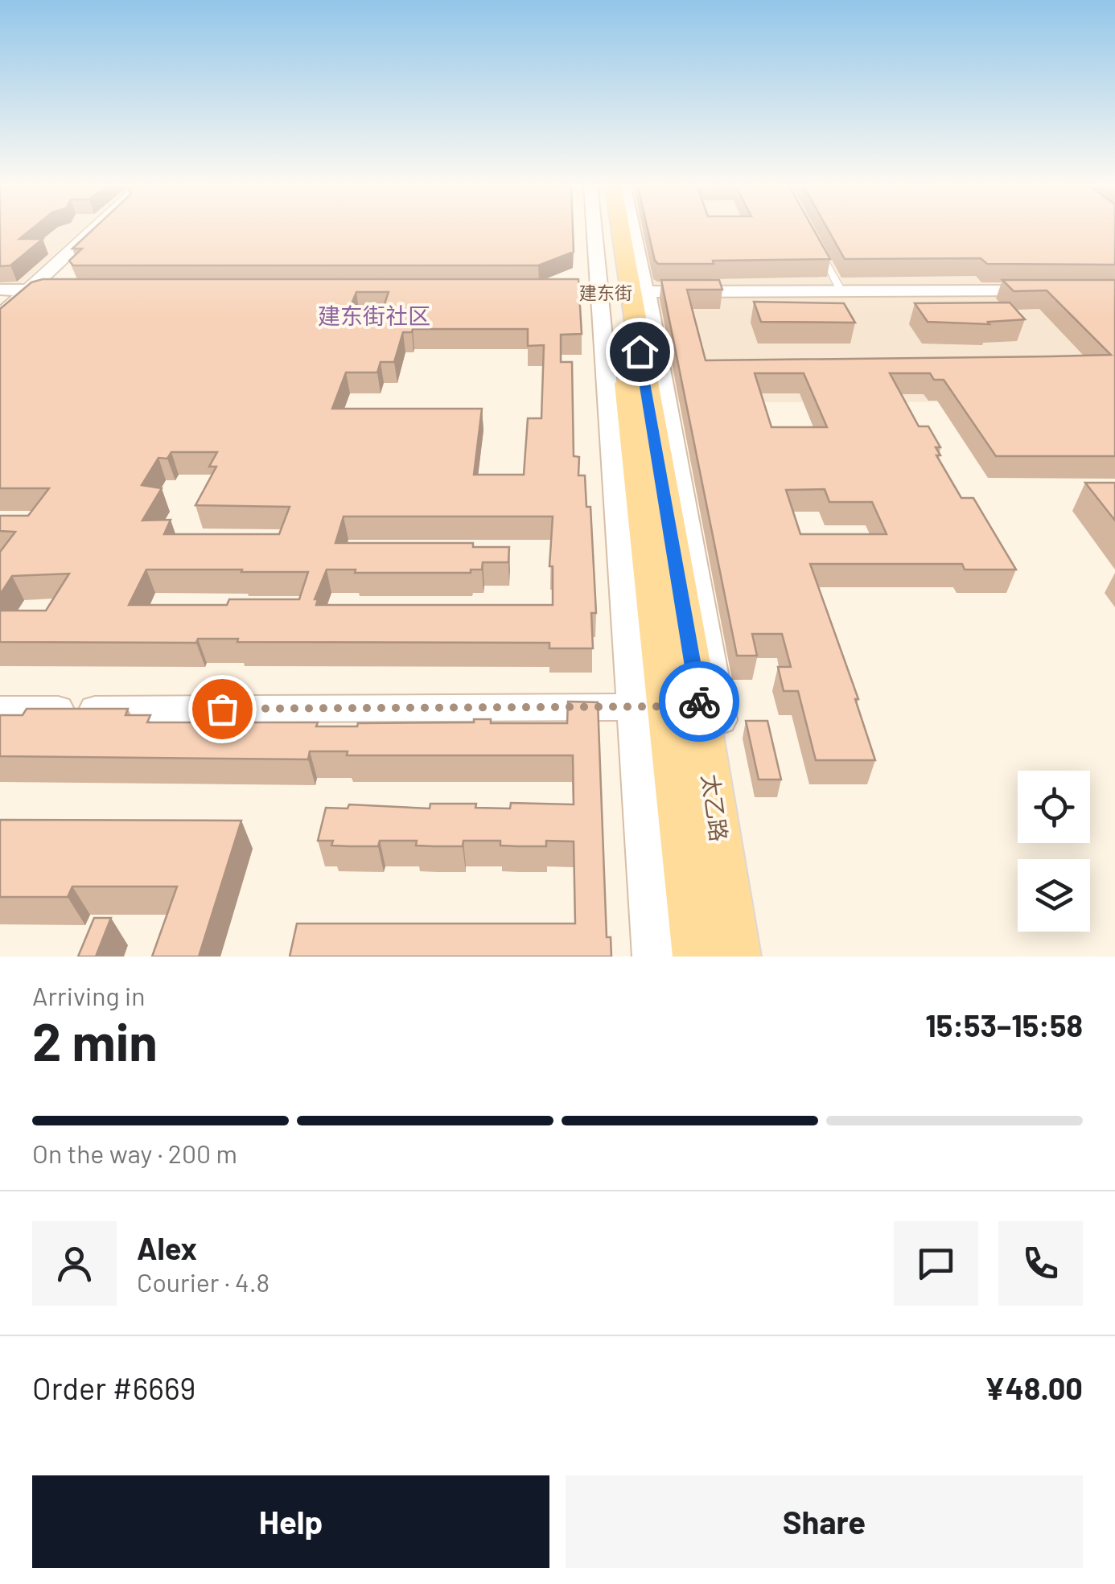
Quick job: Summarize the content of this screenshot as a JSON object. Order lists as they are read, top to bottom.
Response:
{
  "streets": {
    "main road": ["建东街", "太乙路"]
  },
  "crossings": [
    ["建东街", "太乙路"]
  ],
  "districts": ["建东街社区"],
  "page": {
    "heading": ["2 min", "Arriving in", "15:53–15:58"],
    "panel": [
      "Alex",
      "Courier · 4.8",
      "Order #6669",
      "¥48.00"
    ],
    "bar": "On the way · 200 m",
    "buttons": ["Help", "Share"]
  }
}
